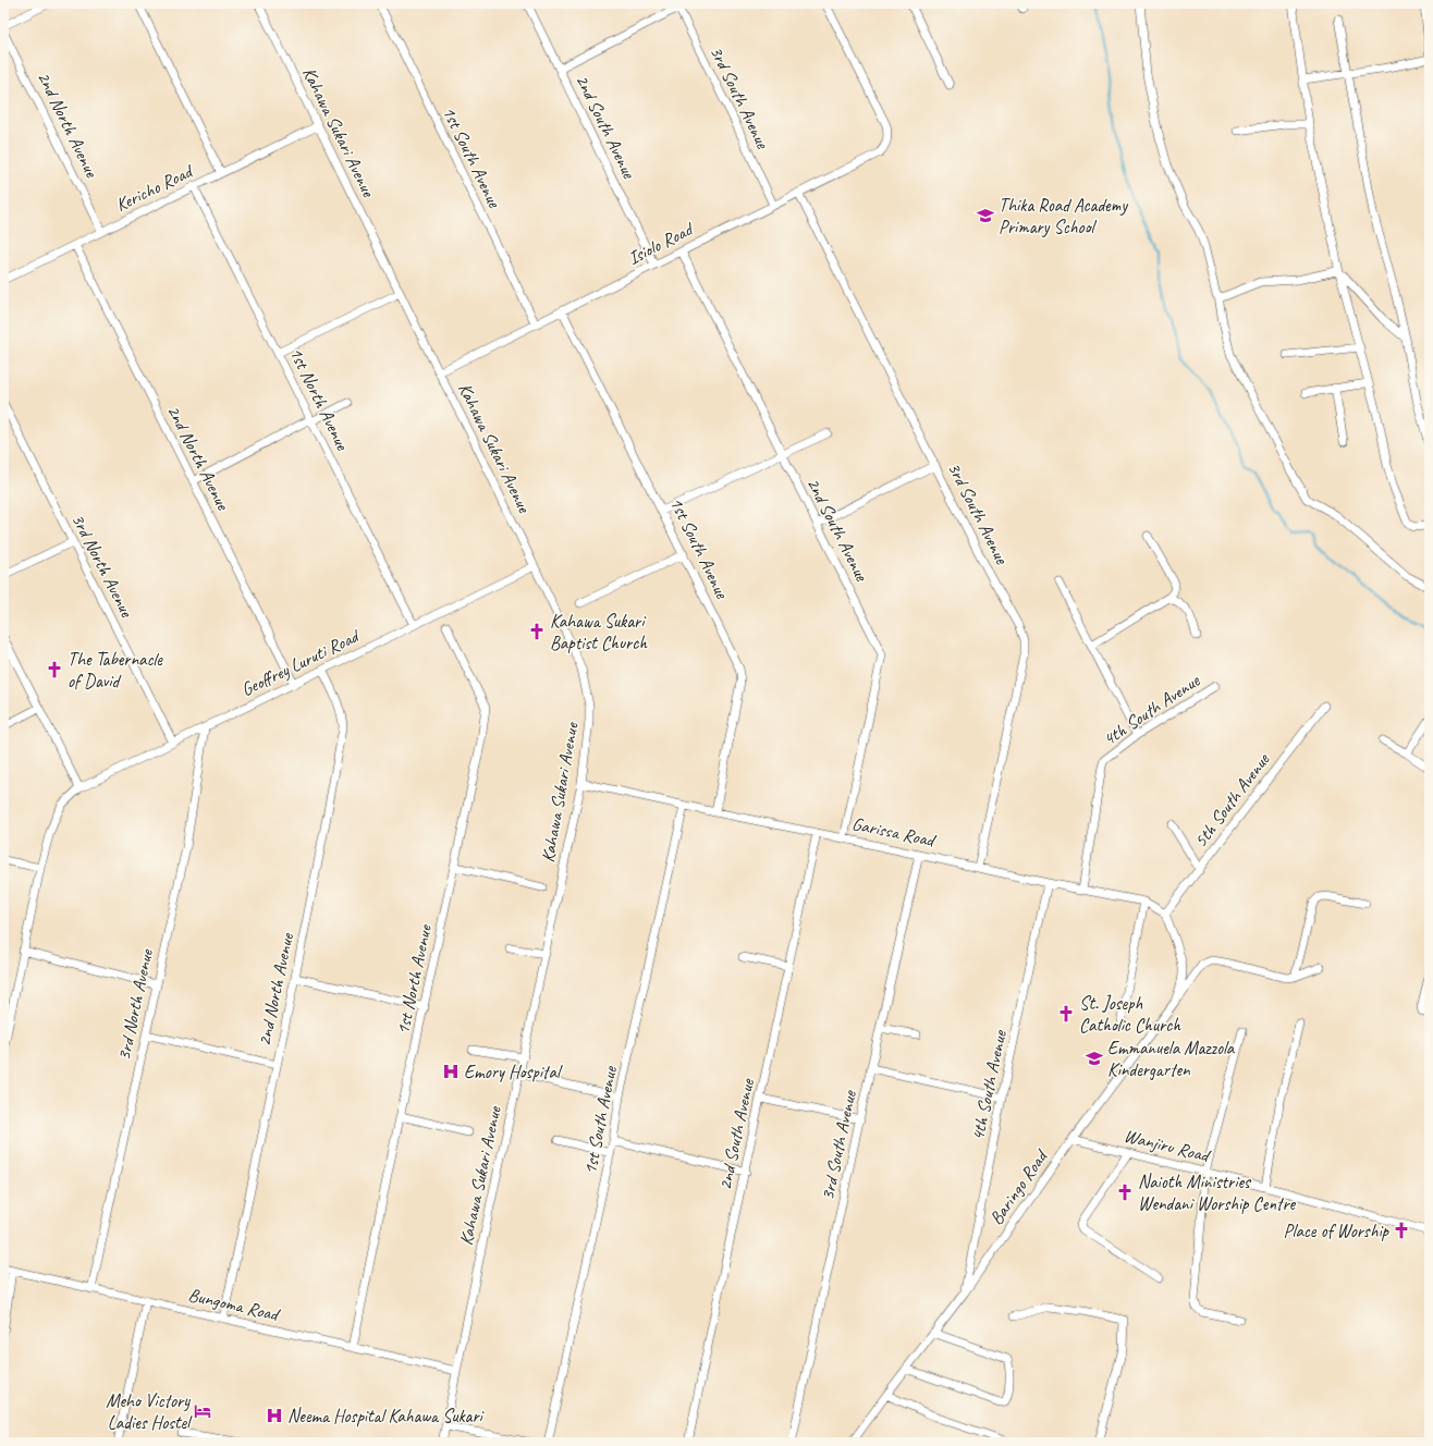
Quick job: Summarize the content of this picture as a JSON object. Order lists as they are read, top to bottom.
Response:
{
  "streets": {
    "street": [
      "3rd South Avenue",
      "2nd North Avenue",
      "2nd South Avenue",
      "Kahawa Sukari Avenue",
      "1st South Avenue",
      "Kericho Road",
      "Isiolo Road",
      "1st North Avenue",
      "3rd North Avenue",
      "Geoffrey Luruti Road",
      "4th South Avenue",
      "5th South Avenue",
      "Garissa Road",
      "Wanjiru Road",
      "Baringo Road",
      "Bungoma Road"
    ]
  },
  "crossings": [
    ["3rd South Avenue", "Isiolo Road"],
    ["3rd South Avenue", "Garissa Road"],
    ["2nd North Avenue", "Kericho Road"],
    ["2nd North Avenue", "Geoffrey Luruti Road"],
    ["2nd North Avenue", "Bungoma Road"],
    ["2nd South Avenue", "Isiolo Road"],
    ["2nd South Avenue", "Garissa Road"],
    ["Kahawa Sukari Avenue", "Kericho Road"],
    ["Kahawa Sukari Avenue", "Isiolo Road"],
    ["Kahawa Sukari Avenue", "Geoffrey Luruti Road"],
    ["Kahawa Sukari Avenue", "Garissa Road"],
    ["Kahawa Sukari Avenue", "Bungoma Road"],
    ["1st South Avenue", "Isiolo Road"],
    ["1st South Avenue", "Garissa Road"],
    ["Kericho Road", "1st North Avenue"],
    ["1st North Avenue", "Geoffrey Luruti Road"],
    ["1st North Avenue", "Bungoma Road"],
    ["3rd North Avenue", "Geoffrey Luruti Road"],
    ["3rd North Avenue", "Bungoma Road"],
    ["4th South Avenue", "Garissa Road"],
    ["4th South Avenue", "Baringo Road"],
    ["5th South Avenue", "Garissa Road"],
    ["5th South Avenue", "Baringo Road"],
    ["Garissa Road", "Baringo Road"],
    ["Wanjiru Road", "Baringo Road"]
  ],
  "places": {
    "school or university": ["Thika Road Academy Primary School", "Emmanuela Mazzola Kindergarten"],
    "church": [
      "Kahawa Sukari Baptist Church",
      "The Tabernacle of David",
      "St. Joseph Catholic Church",
      "Naioth Ministries Wendani Worship Centre",
      "Place of Worship"
    ],
    "hospital": ["Emory Hospital", "Neema Hospital Kahawa Sukari"],
    "hotel": ["Meho Victory Ladies Hostel"]
  }
}
